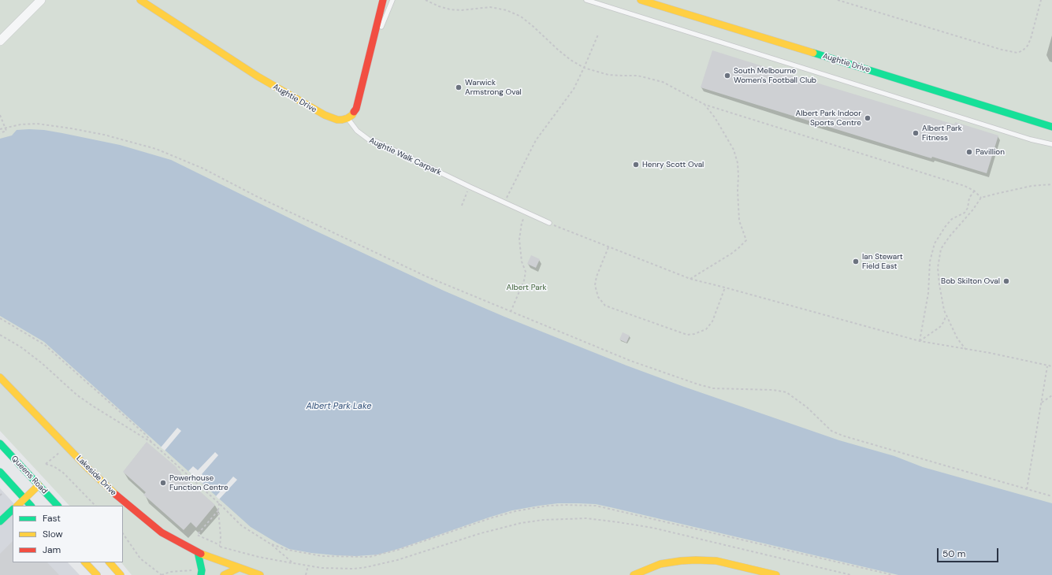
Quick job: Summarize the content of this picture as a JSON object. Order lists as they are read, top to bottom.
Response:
{
  "streets": {
    "main road": ["Aughtie Drive", "Queens Road", "Lakeside Drive"],
    "lane": ["Aughtie Walk Carpark"]
  },
  "crossings": [
    ["Aughtie Drive", "Aughtie Walk Carpark"]
  ],
  "water": ["Albert Park Lake"],
  "parks": ["Albert Park"],
  "places": [
    "South Melbourne Women's Football Club",
    "Warwick Armstrong Oval",
    "Albert Park Indoor Sports Centre",
    "Albert Park Fitness",
    "Pavillion",
    "Henry Scott Oval",
    "Ian Stewart Field East",
    "Bob Skilton Oval",
    "Powerhouse Function Centre"
  ],
  "legend": ["Fast", "Slow", "Jam"],
  "scale_bar": "50 m"
}
